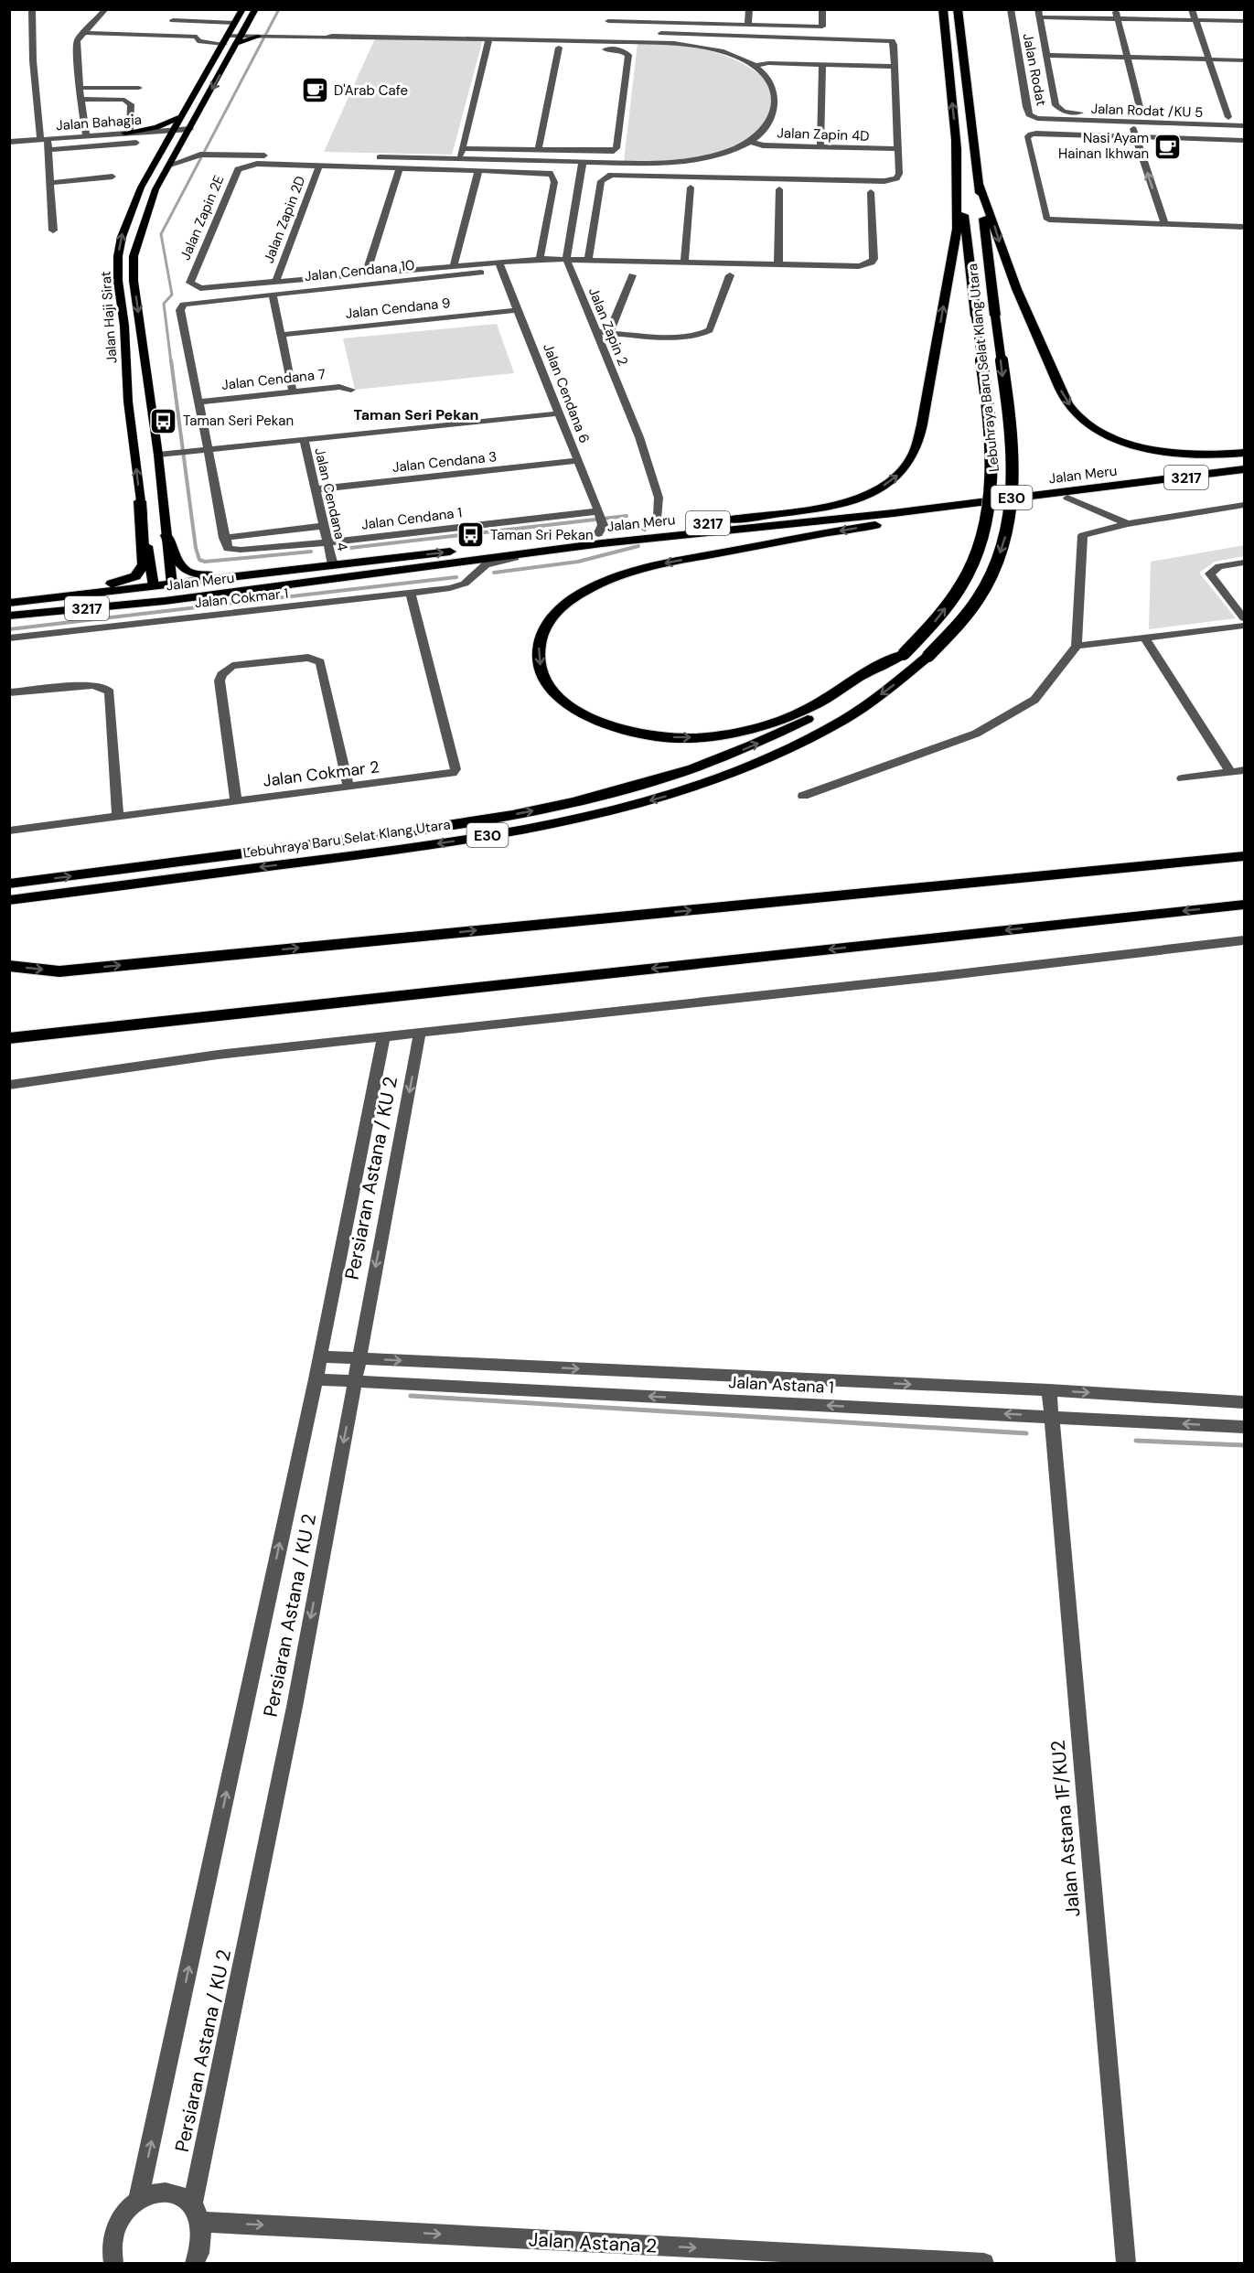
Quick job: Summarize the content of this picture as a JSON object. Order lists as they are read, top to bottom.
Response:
{
  "streets": {
    "highway": [
      "Lebuhraya Baru Selat Klang Utara",
      "Jalan Meru",
      "3217",
      "E30"
    ],
    "main road": ["Jalan Haji Sirat"],
    "street": [
      "Jalan Rodat",
      "Jalan Rodat /KU 5",
      "Jalan Bahagia",
      "Jalan Zapin 4D",
      "Jalan Zapin 2E",
      "Jalan Zapin 2D",
      "Jalan Cendana 10",
      "Jalan Cendana 9",
      "Jalan Zapin 2",
      "Jalan Cendana 7",
      "Jalan Cendana 6",
      "Jalan Cendana 3",
      "Jalan Cendana 4",
      "Jalan Cendana 1",
      "Jalan Cokmar 1",
      "Jalan Cokmar 2",
      "Persiaran Astana / KU 2",
      "Jalan Astana 1",
      "Jalan Astana 1F/KU2",
      "Jalan Astana 2"
    ]
  },
  "crossings": [
    ["Jalan Rodat", "Jalan Rodat /KU 5"],
    ["Jalan Bahagia", "Jalan Haji Sirat"],
    ["Jalan Zapin 2E", "Jalan Zapin 2D"],
    ["Jalan Cendana 10", "Jalan Zapin 2"],
    ["Jalan Cendana 10", "Jalan Cendana 7"],
    ["Jalan Cendana 10", "Jalan Cendana 6"],
    ["Jalan Cendana 9", "Jalan Cendana 6"],
    ["Jalan Haji Sirat", "Jalan Meru"],
    ["Jalan Zapin 2", "Jalan Meru"],
    ["Jalan Cendana 6", "Jalan Cendana 3"],
    ["Jalan Cendana 6", "Jalan Cendana 1"],
    ["Jalan Cendana 3", "Jalan Cendana 4"],
    ["Jalan Meru", "Jalan Cendana 4"],
    ["Jalan Meru", "Jalan Cokmar 1"],
    ["Jalan Cendana 4", "Jalan Cendana 1"],
    ["Jalan Cokmar 1", "Jalan Cokmar 2"],
    ["Persiaran Astana / KU 2", "Jalan Astana 1"],
    ["Persiaran Astana / KU 2", "Jalan Astana 2"],
    ["Jalan Astana 1", "Jalan Astana 1F/KU2"]
  ],
  "one_way": ["Jalan Astana 2"],
  "districts": ["Taman Seri Pekan"],
  "places": {
    "cafe": ["D'Arab Cafe", "Nasi Ayam Hainan Ikhwan"],
    "bus stop": ["Taman Seri Pekan", "Taman Sri Pekan"]
  }
}
